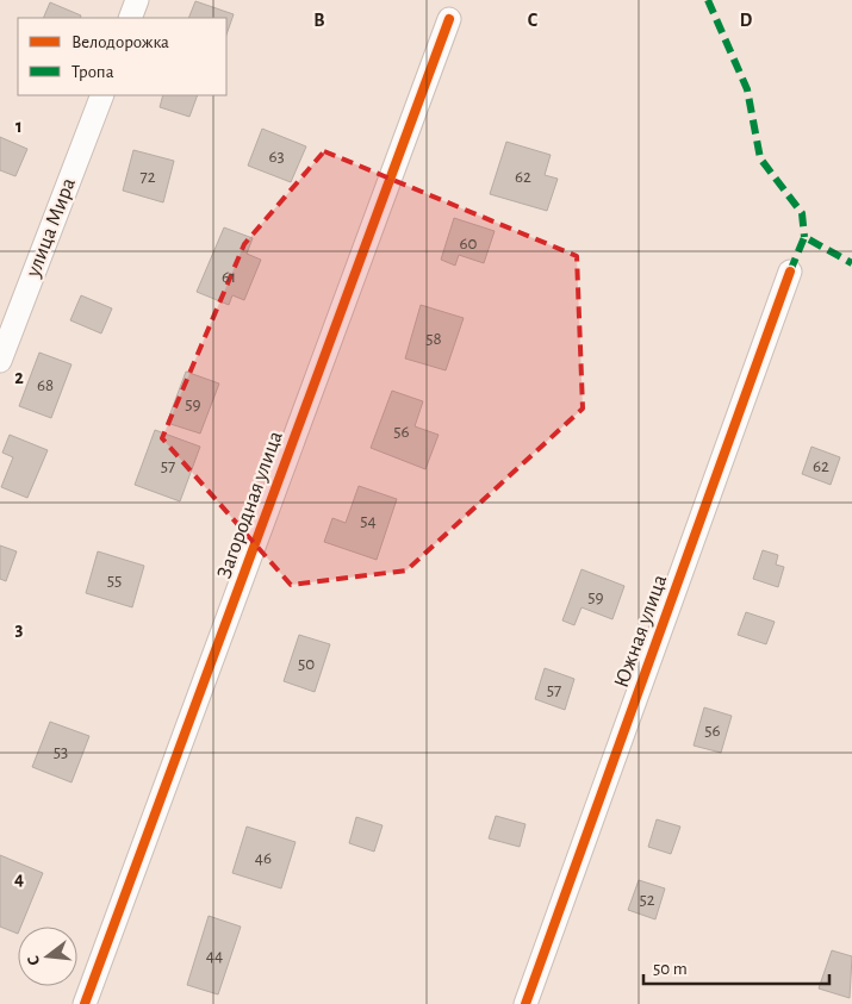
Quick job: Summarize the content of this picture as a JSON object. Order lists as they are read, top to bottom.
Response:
{
  "streets": {
    "street": ["улица Мира", "Загородная улица", "Южная улица"]
  },
  "house_numbers": [
    "63",
    "72",
    "62",
    "60",
    "61",
    "58",
    "68",
    "59",
    "56",
    "57",
    "62",
    "54",
    "55",
    "59",
    "50",
    "57",
    "56",
    "53",
    "46",
    "52",
    "44"
  ],
  "legend": ["Велодорожка", "Тропа"],
  "scale_bar": "50 m",
  "north": "left",
  "grid": {
    "columns": ["B", "C", "D"],
    "rows": [
      "1",
      "2",
      "3",
      "4"
    ]
  }
}
